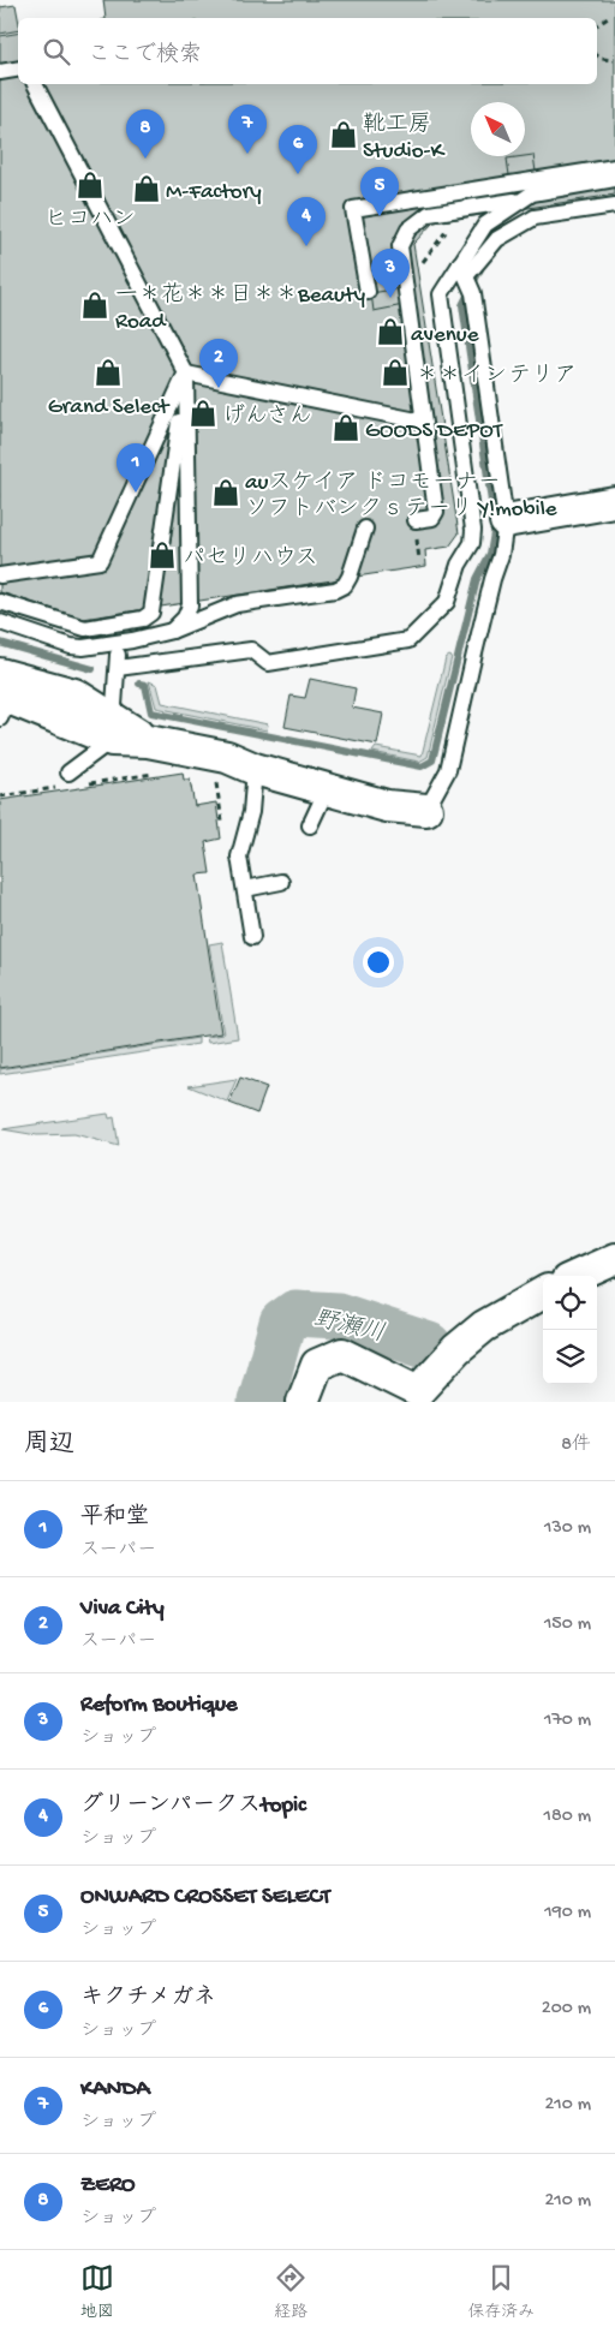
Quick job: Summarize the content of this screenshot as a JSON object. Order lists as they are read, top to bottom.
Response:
{
  "water": ["野瀬川"],
  "places": {
    "shop": [
      "靴工房 Studio-K",
      "ヒコハン",
      "M-Factory",
      "一＊花＊＊日＊＊Beauty Road",
      "avenue",
      "Grand Select",
      "＊＊インテリア",
      "げんさん",
      "GOODS DEPOT",
      "auスケイア ドコモーナー ソフトバンクｓテーリ Y!mobile",
      "パセリハウス"
    ]
  },
  "north": "top left",
  "page": {
    "search": "ここで検索",
    "pins": [
      "7",
      "8",
      "6",
      "5",
      "4",
      "3",
      "2",
      "1"
    ],
    "heading": ["周辺", "8件"],
    "list": [
      {
        "mark": "1",
        "name": "平和堂",
        "note": "スーパー",
        "value": "130 m"
      },
      {
        "mark": "2",
        "name": "Viva City",
        "note": "スーパー",
        "value": "150 m"
      },
      {
        "mark": "3",
        "name": "Reform Boutique",
        "note": "ショップ",
        "value": "170 m"
      },
      {
        "mark": "4",
        "name": "グリーンパークスtopic",
        "note": "ショップ",
        "value": "180 m"
      },
      {
        "mark": "5",
        "name": "ONWARD CROSSET SELECT",
        "note": "ショップ",
        "value": "190 m"
      },
      {
        "mark": "6",
        "name": "キクチメガネ",
        "note": "ショップ",
        "value": "200 m"
      },
      {
        "mark": "7",
        "name": "KANDA",
        "note": "ショップ",
        "value": "210 m"
      },
      {
        "mark": "8",
        "name": "ZERO",
        "note": "ショップ",
        "value": "210 m"
      }
    ],
    "nav": ["地図", "経路", "保存済み"]
  }
}
